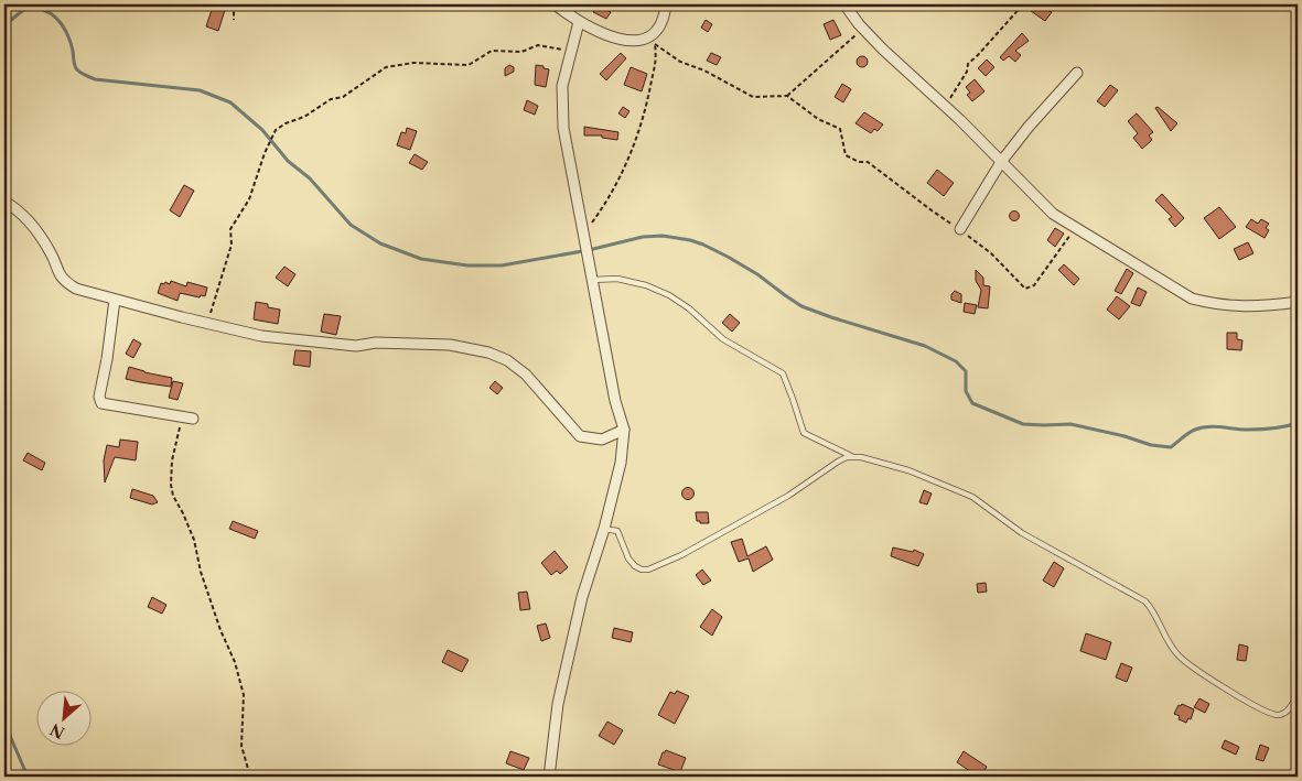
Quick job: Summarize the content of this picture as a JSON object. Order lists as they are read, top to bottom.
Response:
{
  "north": "bottom left"
}
